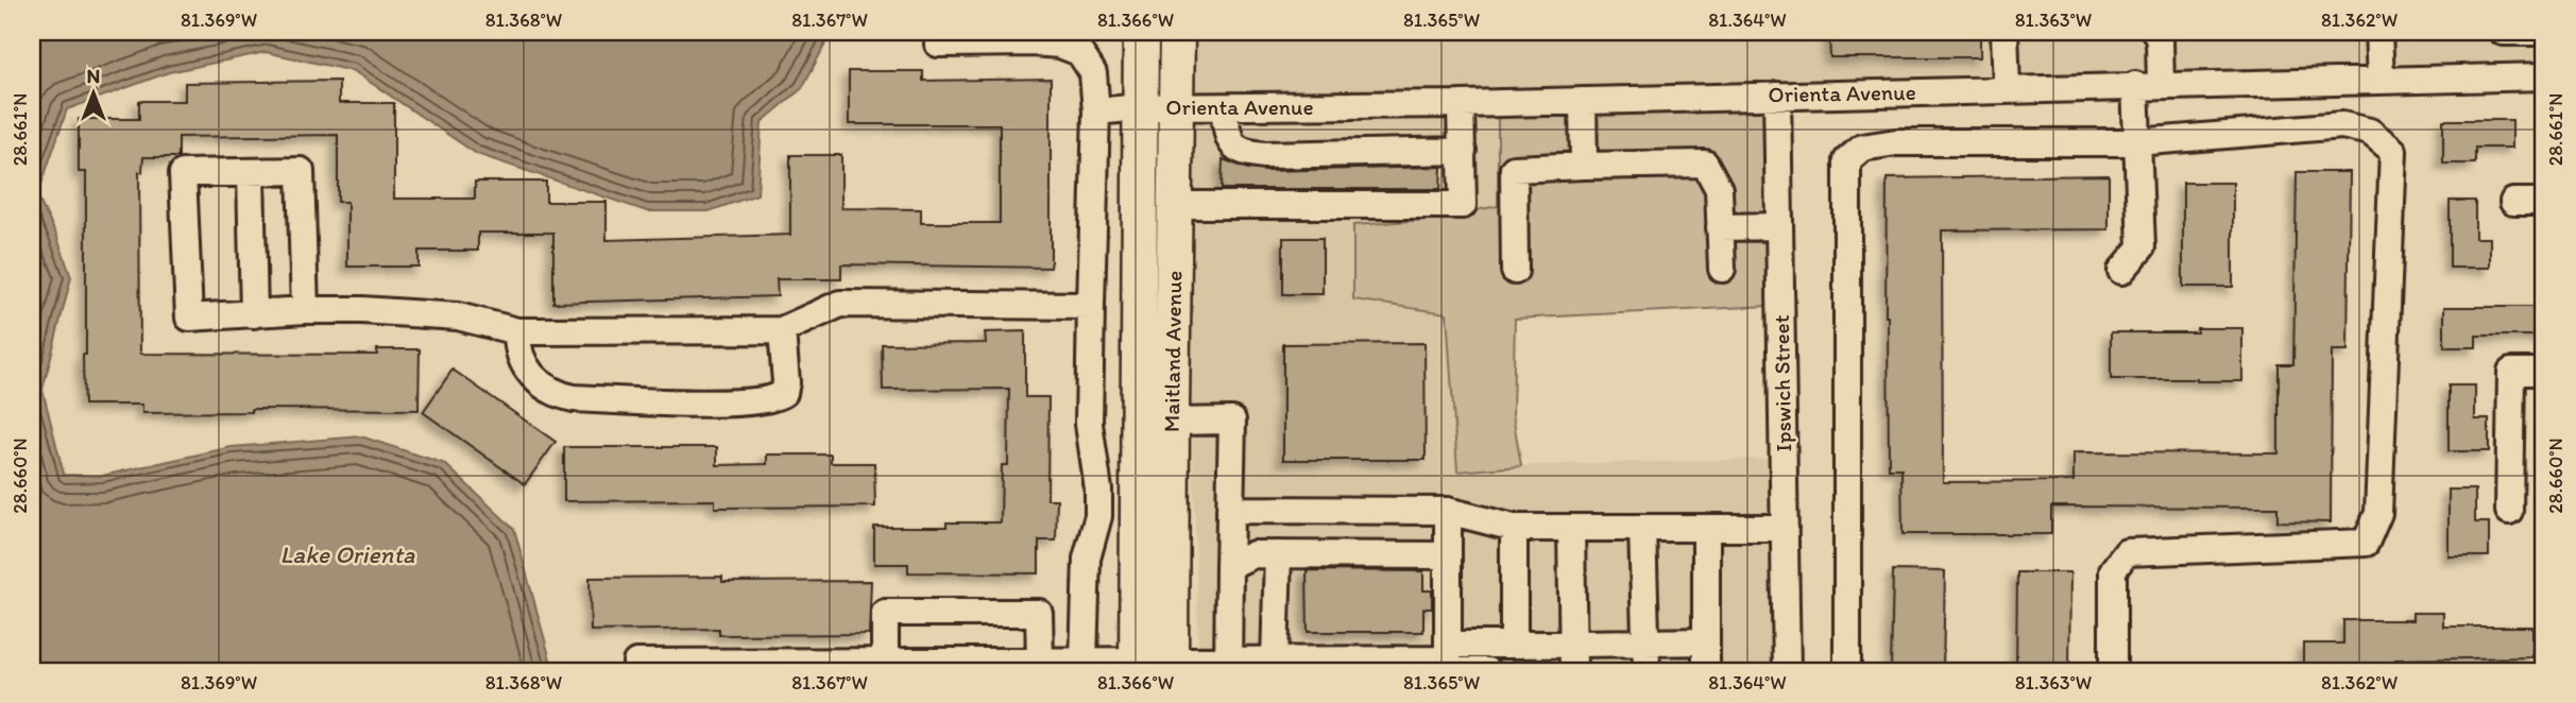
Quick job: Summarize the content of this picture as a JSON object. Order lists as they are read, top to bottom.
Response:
{
  "streets": {
    "main road": ["Maitland Avenue"],
    "street": ["Orienta Avenue", "Ipswich Street"]
  },
  "crossings": [
    ["Orienta Avenue", "Maitland Avenue"],
    ["Orienta Avenue", "Ipswich Street"]
  ],
  "water": ["Lake Orienta"],
  "north": "top",
  "coordinates": [
    "81.369°W",
    "81.368°W",
    "81.367°W",
    "81.366°W",
    "81.365°W",
    "81.364°W",
    "81.363°W",
    "81.362°W",
    "28.661°N",
    "28.660°N"
  ]
}
